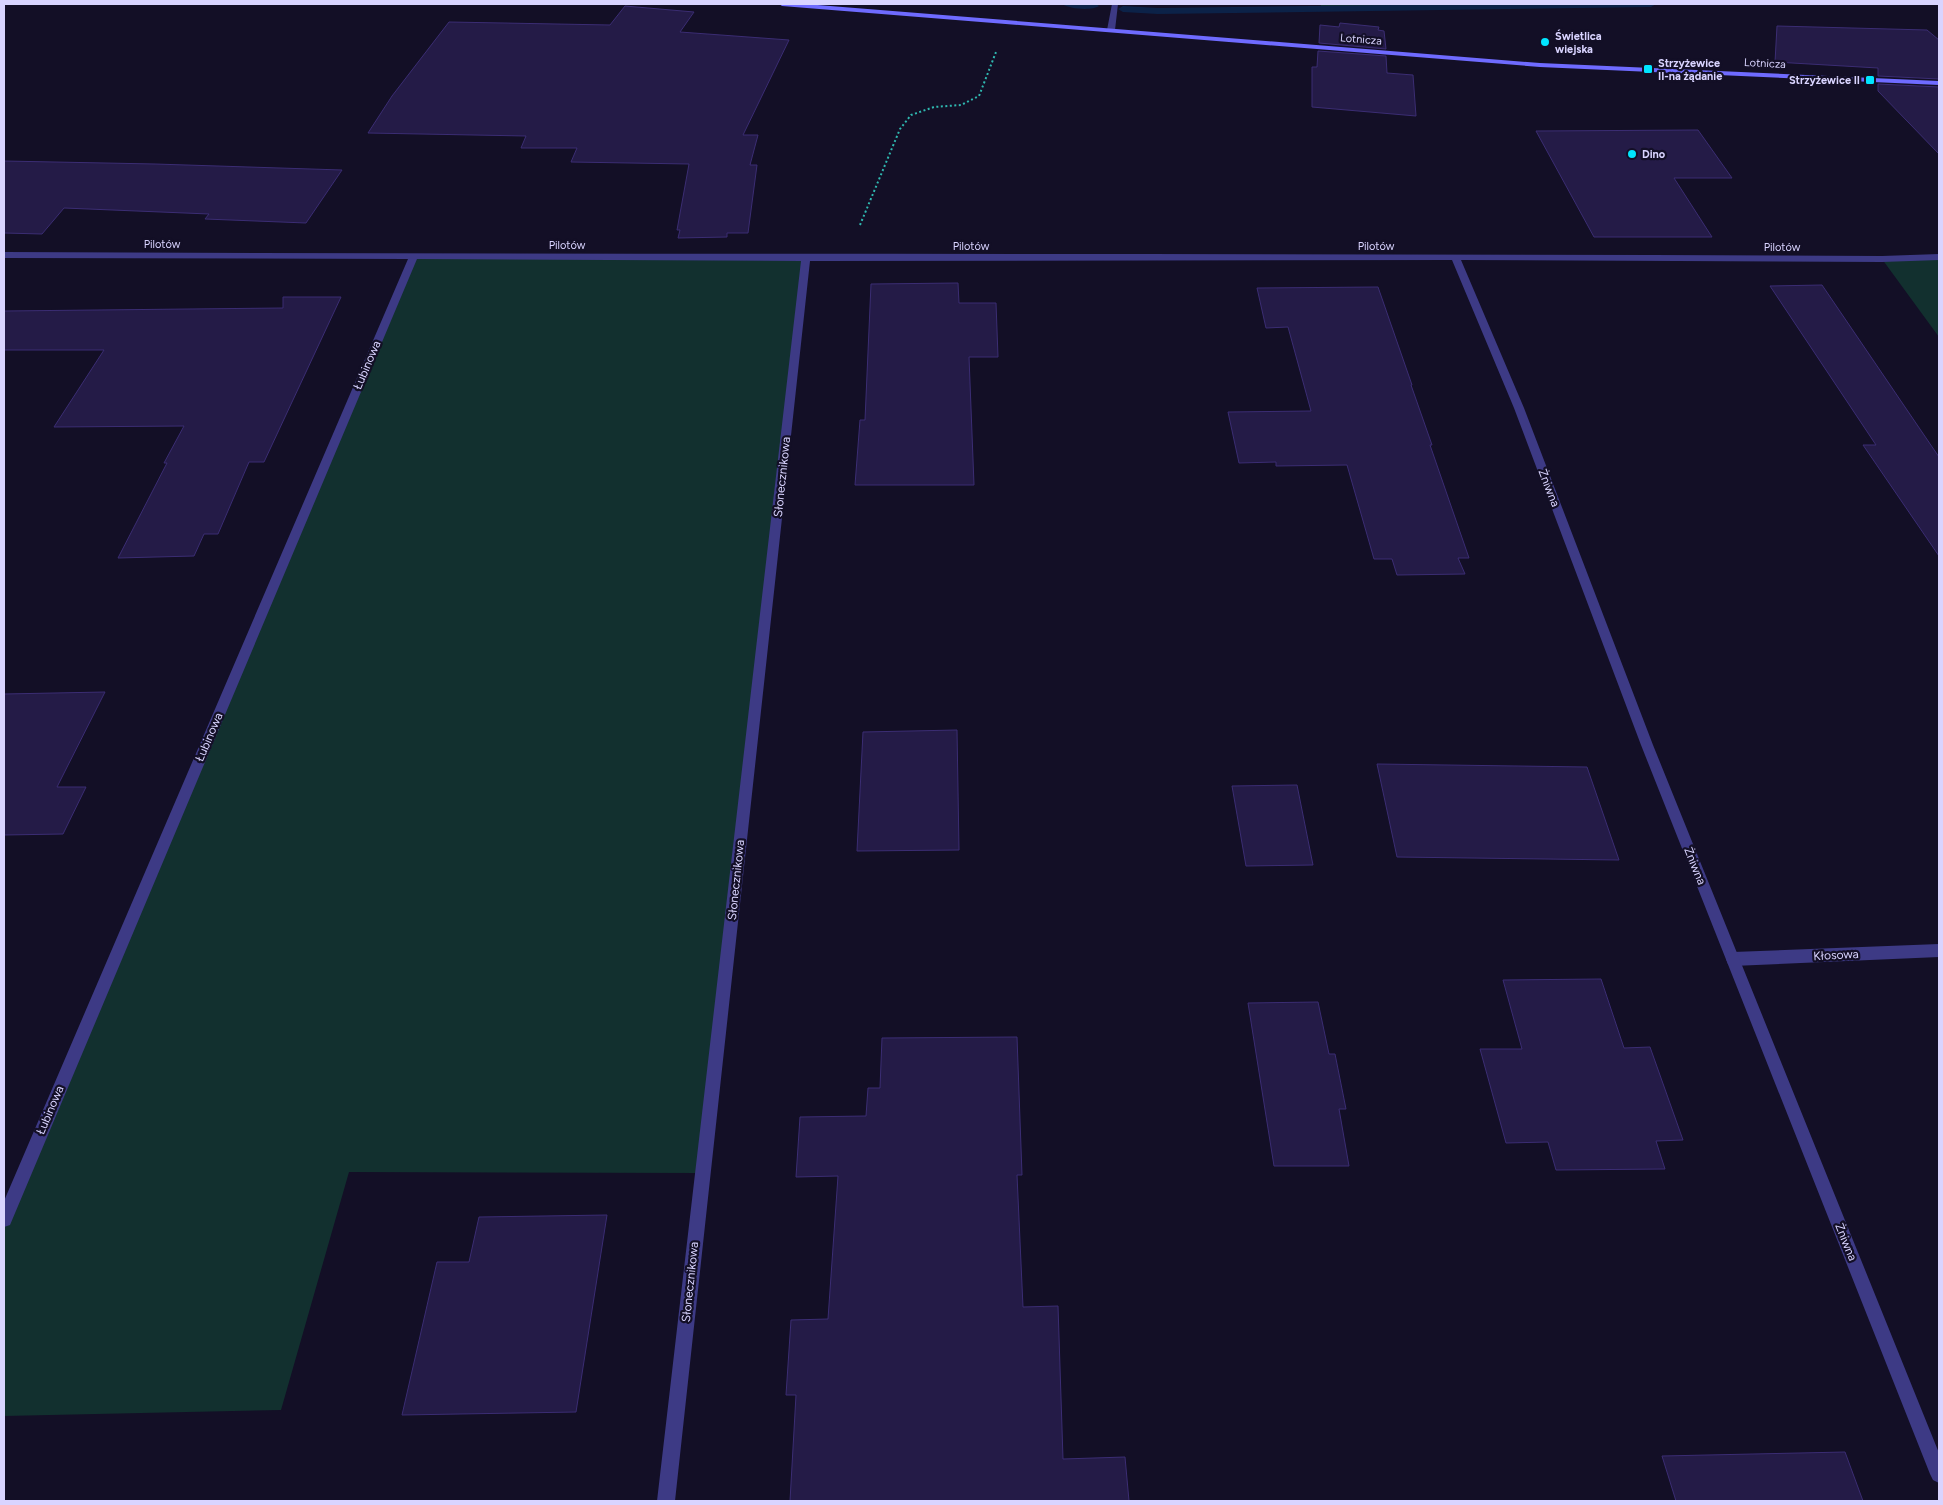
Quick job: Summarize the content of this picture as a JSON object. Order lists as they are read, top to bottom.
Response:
{
  "streets": {
    "street": [
      "Lotnicza",
      "Pilotów",
      "Łubinowa",
      "Słonecznikowa",
      "Żniwna",
      "Kłosowa"
    ]
  },
  "crossings": [
    ["Pilotów", "Łubinowa"],
    ["Pilotów", "Słonecznikowa"],
    ["Pilotów", "Żniwna"],
    ["Żniwna", "Kłosowa"]
  ],
  "places": {
    "other": ["Świetlica wiejska", "Dino"],
    "transit": ["Strzyżewice II-na żądanie", "Strzyżewice II"]
  }
}
